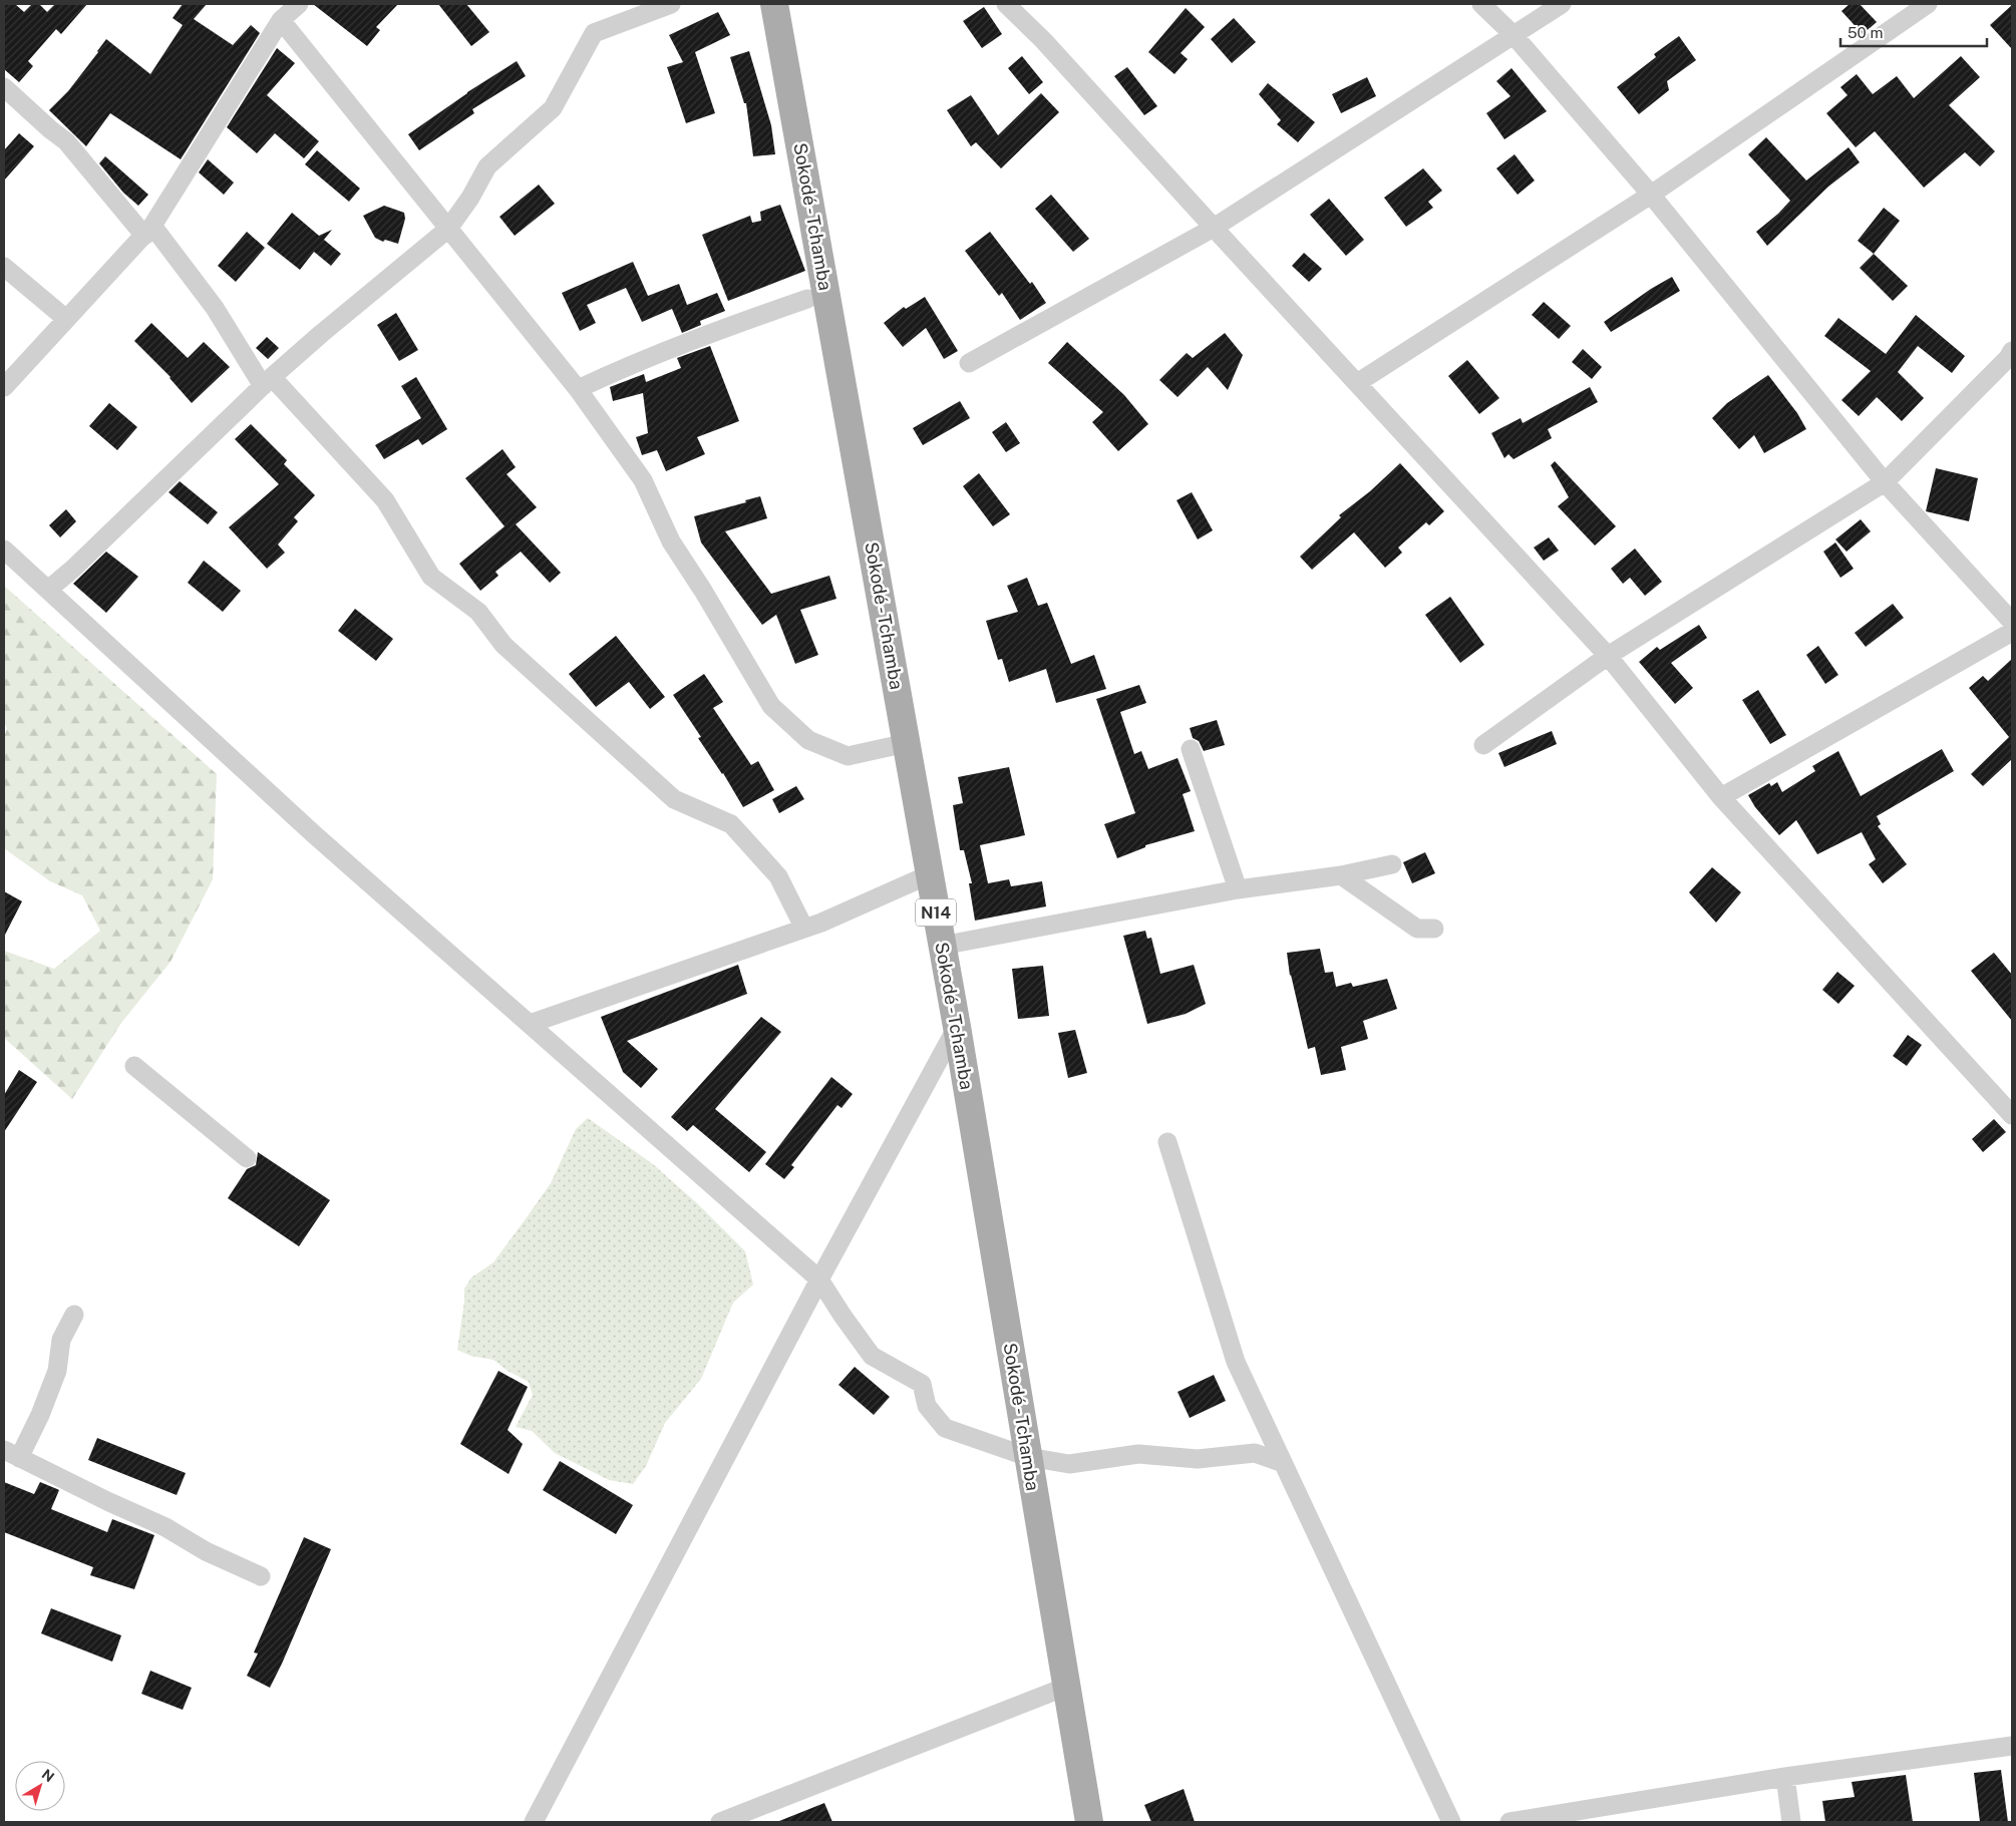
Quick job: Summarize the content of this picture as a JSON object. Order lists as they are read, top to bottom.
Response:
{
  "streets": {
    "main road": ["Sokodé - Tchamba", "N14"]
  },
  "scale_bar": "50 m",
  "north": "top right"
}
